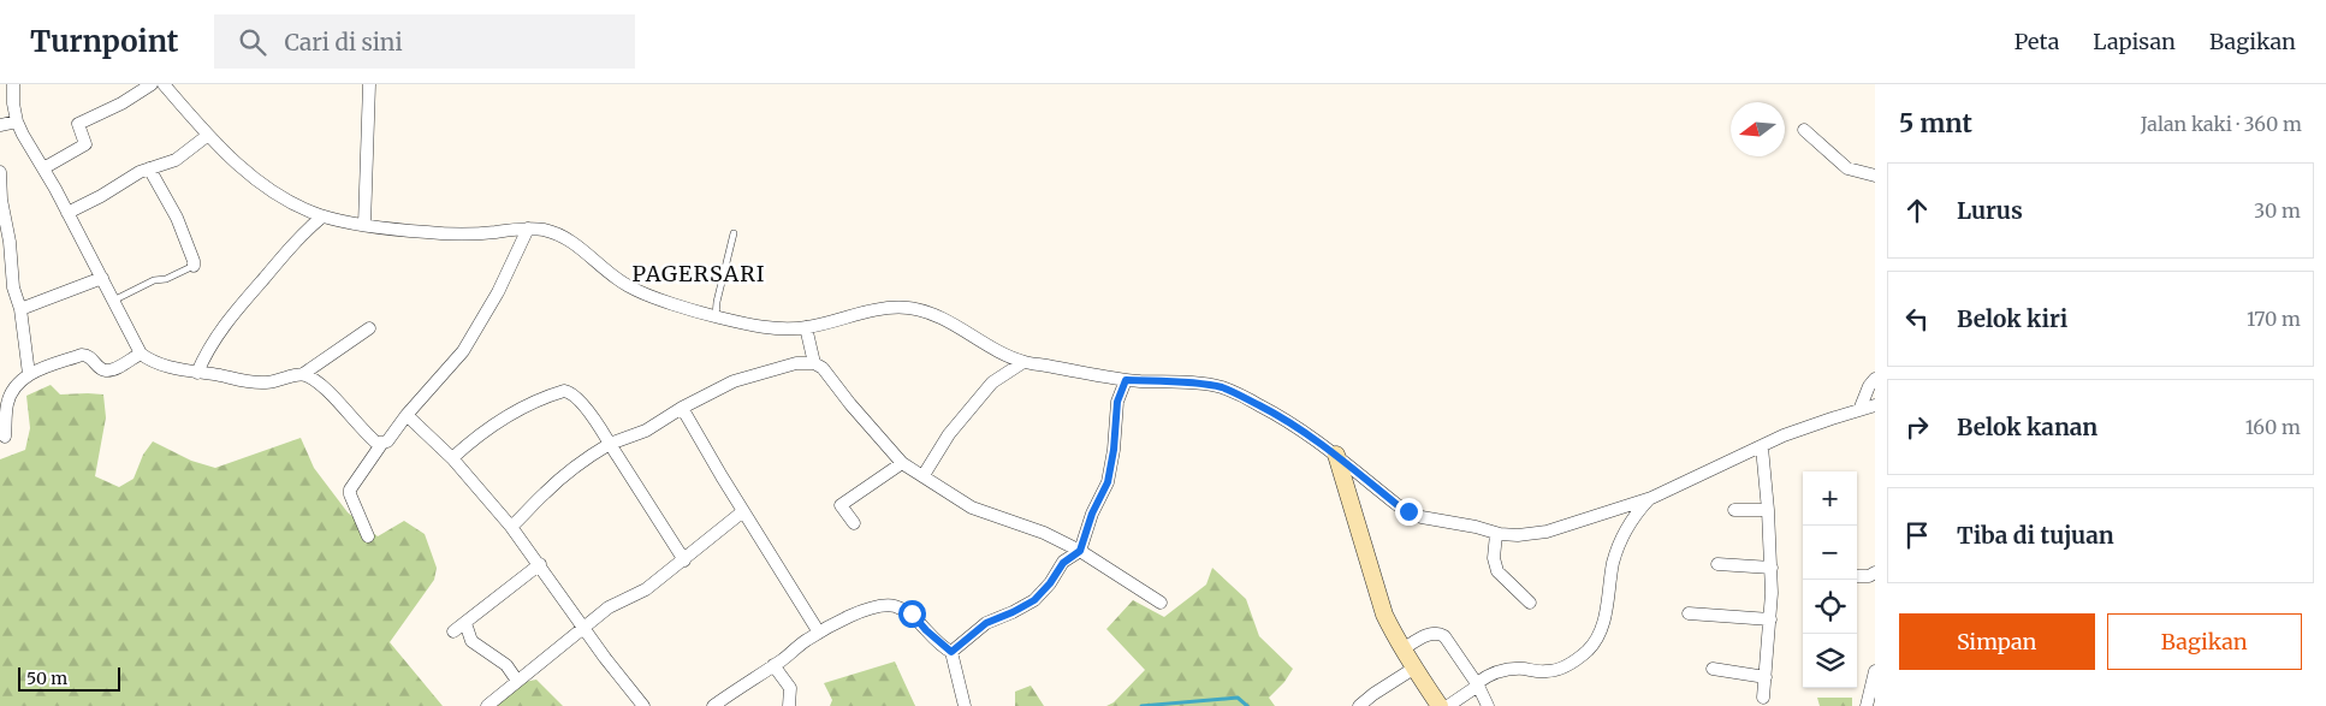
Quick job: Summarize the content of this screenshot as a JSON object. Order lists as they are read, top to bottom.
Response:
{
  "districts": ["PAGERSARI"],
  "scale_bar": "50 m",
  "north": "left",
  "page": {
    "header": "Turnpoint",
    "search": "Cari di sini",
    "nav": ["Peta", "Lapisan", "Bagikan"],
    "heading": ["5 mnt", "Jalan kaki · 360 m"],
    "list": [
      ["Lurus", "30 m"],
      ["Belok kiri", "170 m"],
      ["Belok kanan", "160 m"],
      "Tiba di tujuan"
    ],
    "map_buttons": ["+", "−"],
    "buttons": ["Simpan", "Bagikan"],
    "scale": "50 m"
  }
}
